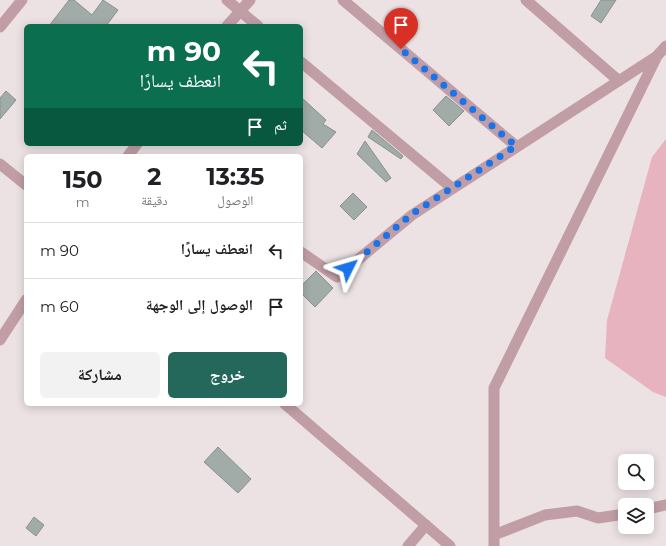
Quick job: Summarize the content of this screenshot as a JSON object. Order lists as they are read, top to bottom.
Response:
{
  "page": {
    "turn": ["90 m", "انعطف يسارًا"],
    "then": "ثم",
    "eta": [
      "13:35",
      "الوصول",
      "2",
      "دقيقة",
      "150",
      "m"
    ],
    "list": [
      {
        "name": "انعطف يسارًا",
        "value": "90 m"
      },
      {
        "name": "الوصول إلى الوجهة",
        "value": "60 m"
      }
    ],
    "buttons": ["خروج", "مشاركة"]
  }
}
